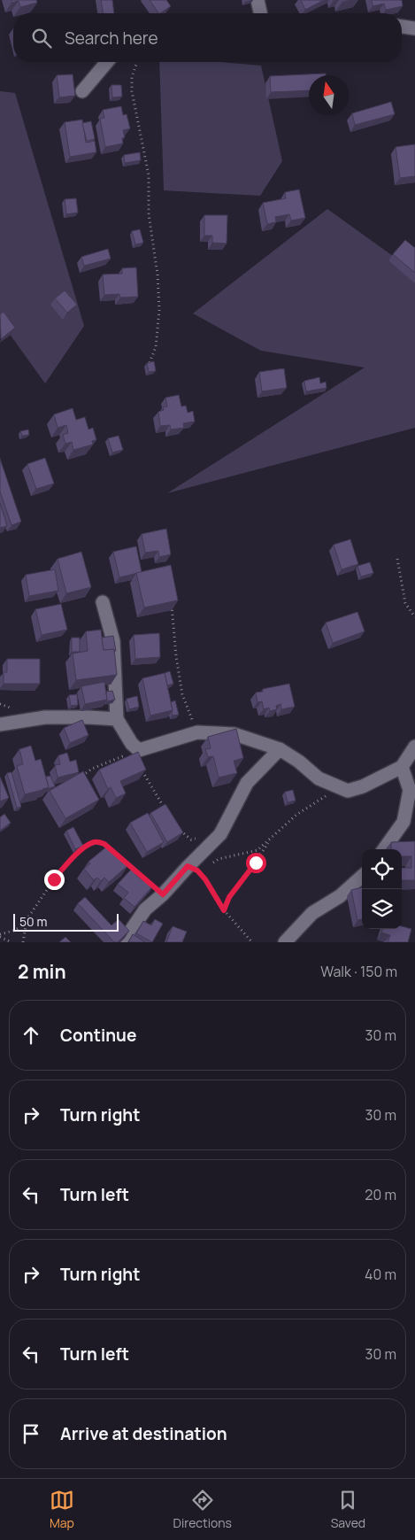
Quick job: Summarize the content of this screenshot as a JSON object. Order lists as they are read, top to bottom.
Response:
{
  "scale_bar": "50 m",
  "north": "top",
  "page": {
    "search": "Search here",
    "scale": "50 m",
    "heading": ["2 min", "Walk · 150 m"],
    "list": [
      ["Continue", "30 m"],
      ["Turn right", "30 m"],
      ["Turn left", "20 m"],
      ["Turn right", "40 m"],
      ["Turn left", "30 m"],
      "Arrive at destination"
    ],
    "nav": ["Map", "Directions", "Saved"]
  }
}
